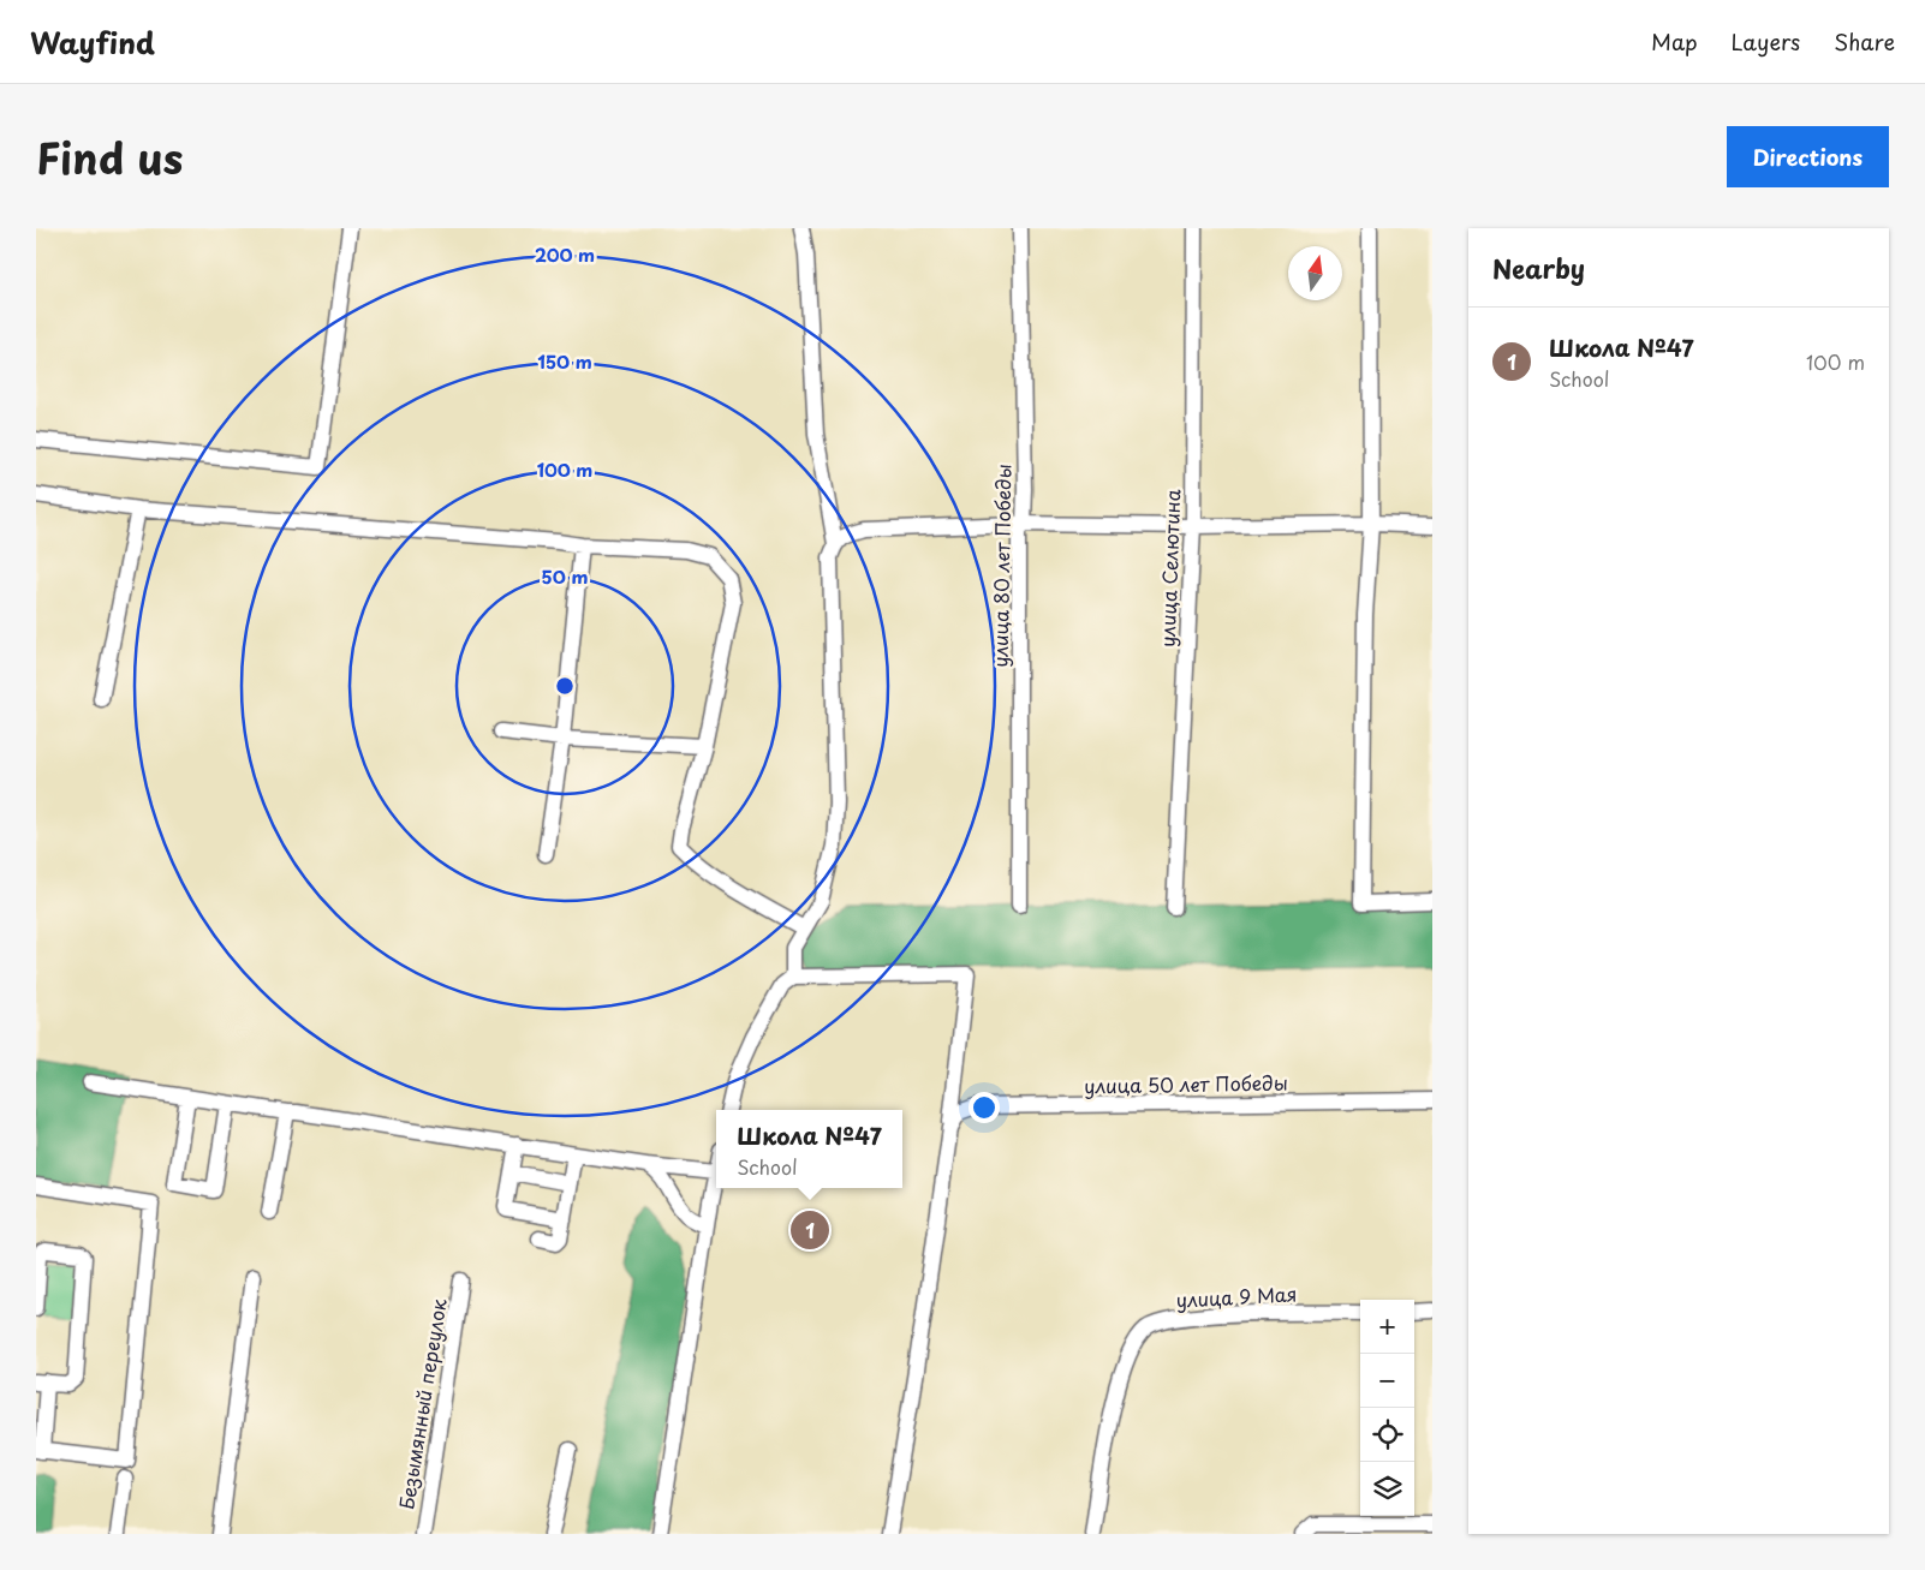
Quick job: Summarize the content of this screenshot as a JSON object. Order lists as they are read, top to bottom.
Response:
{
  "streets": {
    "street": [
      "улица 80 лет Победы",
      "улица Селютина",
      "улица 50 лет Победы",
      "улица 9 Мая",
      "Безымянный переулок"
    ]
  },
  "north": "top",
  "page": {
    "header": "Wayfind",
    "nav": ["Map", "Layers", "Share"],
    "title": "Find us",
    "buttons": "Directions",
    "heading": "Nearby",
    "list": [
      {
        "mark": "1",
        "name": "Школа №47",
        "note": "School",
        "value": "100 m"
      }
    ],
    "popup": ["Школа №47", "School"],
    "pins": "1",
    "map_buttons": ["+", "−"]
  },
  "rings": [
    "200 m",
    "150 m",
    "100 m",
    "50 m"
  ]
}
